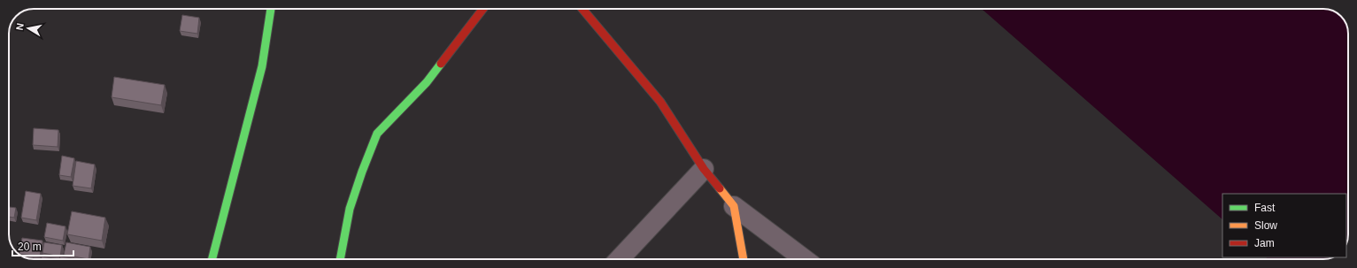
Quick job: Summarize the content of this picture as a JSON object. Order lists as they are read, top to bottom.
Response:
{
  "legend": ["Fast", "Slow", "Jam"],
  "scale_bar": "20 m",
  "north": "left"
}
